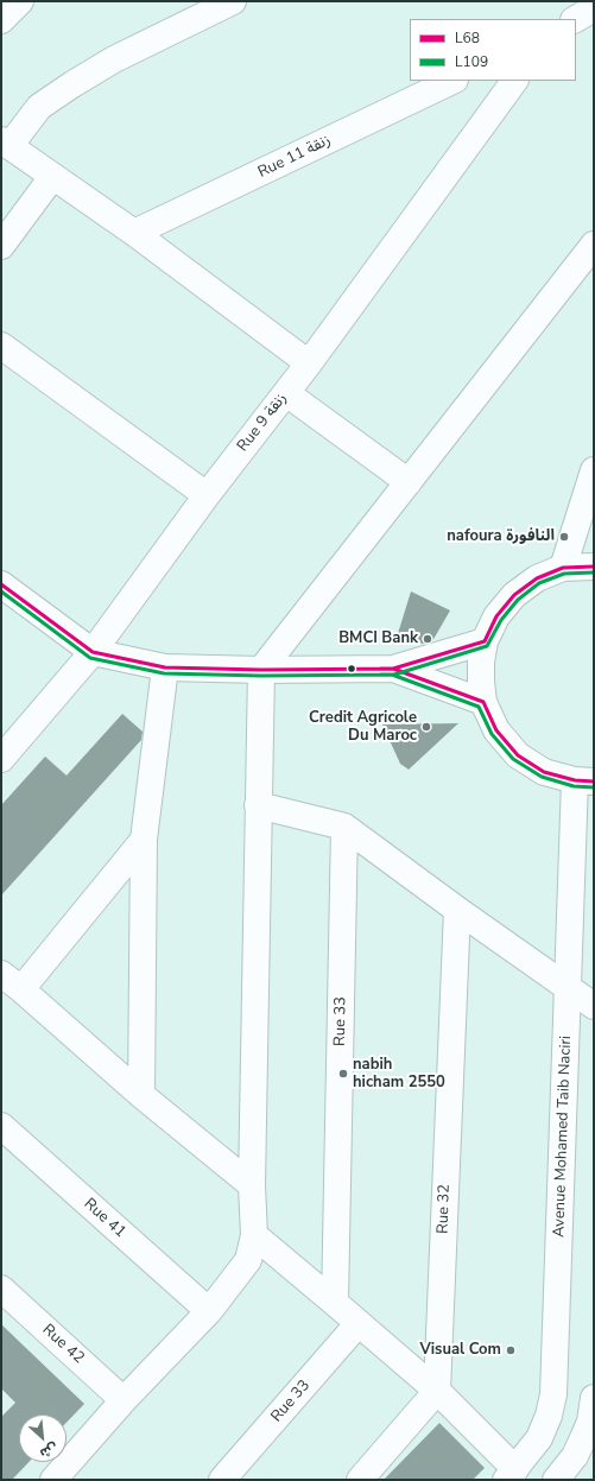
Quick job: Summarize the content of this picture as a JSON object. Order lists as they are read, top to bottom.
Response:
{
  "streets": {
    "street": [
      "Rue 11 زنقة",
      "Rue 9 زنقة",
      "Rue 33",
      "Avenue Mohamed Taib Naciri",
      "Rue 32",
      "Rue 41",
      "Rue 42"
    ]
  },
  "places": [
    "nafoura النافورة",
    "BMCI Bank",
    "Credit Agricole Du Maroc",
    "nabih hicham 2550",
    "Visual Com"
  ],
  "lines": ["transit line L68", "transit line L109"],
  "legend": ["L68", "L109"],
  "north": "bottom right"
}
